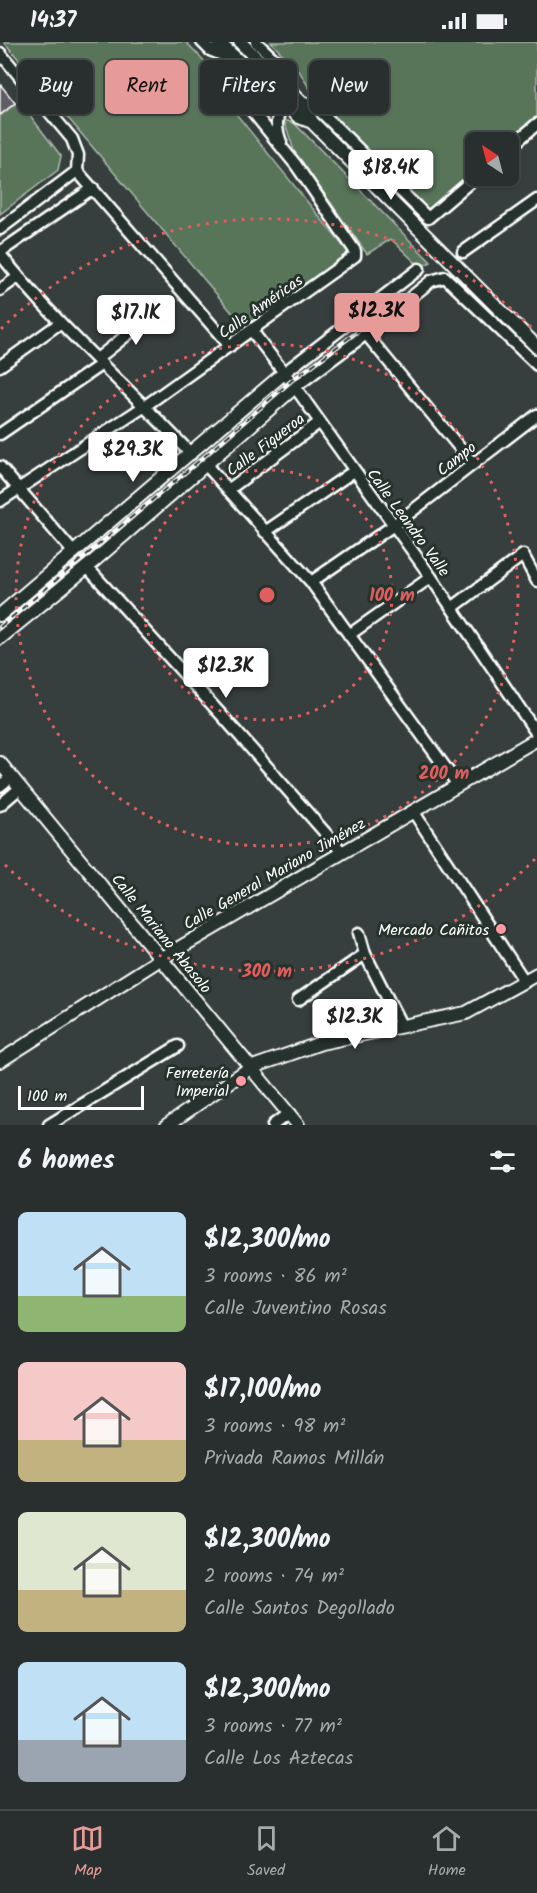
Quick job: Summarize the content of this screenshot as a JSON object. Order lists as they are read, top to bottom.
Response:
{
  "streets": {
    "main road": ["Calle General Mariano Jiménez", "Calle Mariano Abasolo"],
    "street": [
      "Calle Américas",
      "Calle Figueroa",
      "Campo",
      "Calle Leandro Valle"
    ]
  },
  "crossings": [
    ["Calle Américas", "Calle Leandro Valle"],
    ["Calle Figueroa", "Calle Leandro Valle"],
    ["Campo", "Calle Leandro Valle"],
    ["Calle General Mariano Jiménez", "Calle Mariano Abasolo"]
  ],
  "places": ["Mercado Cañitos", "Ferretería Imperial"],
  "scale_bar": "100 m",
  "north": "top left",
  "page": {
    "status": "14:37",
    "chip": [
      "Buy",
      "Rent",
      "Filters",
      "New"
    ],
    "price": [
      "$18.4K",
      "$12.3K",
      "$17.1K",
      "$29.3K",
      "$12.3K",
      "$12.3K"
    ],
    "scale": "100 m",
    "heading": "6 homes",
    "list": [
      {
        "name": "$12,300/mo",
        "note": "3 rooms · 86 m² · Calle Juventino Rosas"
      },
      {
        "name": "$17,100/mo",
        "note": "3 rooms · 98 m² · Privada Ramos Millán"
      },
      {
        "name": "$12,300/mo",
        "note": "2 rooms · 74 m² · Calle Santos Degollado"
      },
      {
        "name": "$12,300/mo",
        "note": "3 rooms · 77 m² · Calle Los Aztecas"
      }
    ],
    "tabs": ["Map", "Saved", "Home"]
  },
  "rings": ["100 m", "200 m", "300 m"]
}
